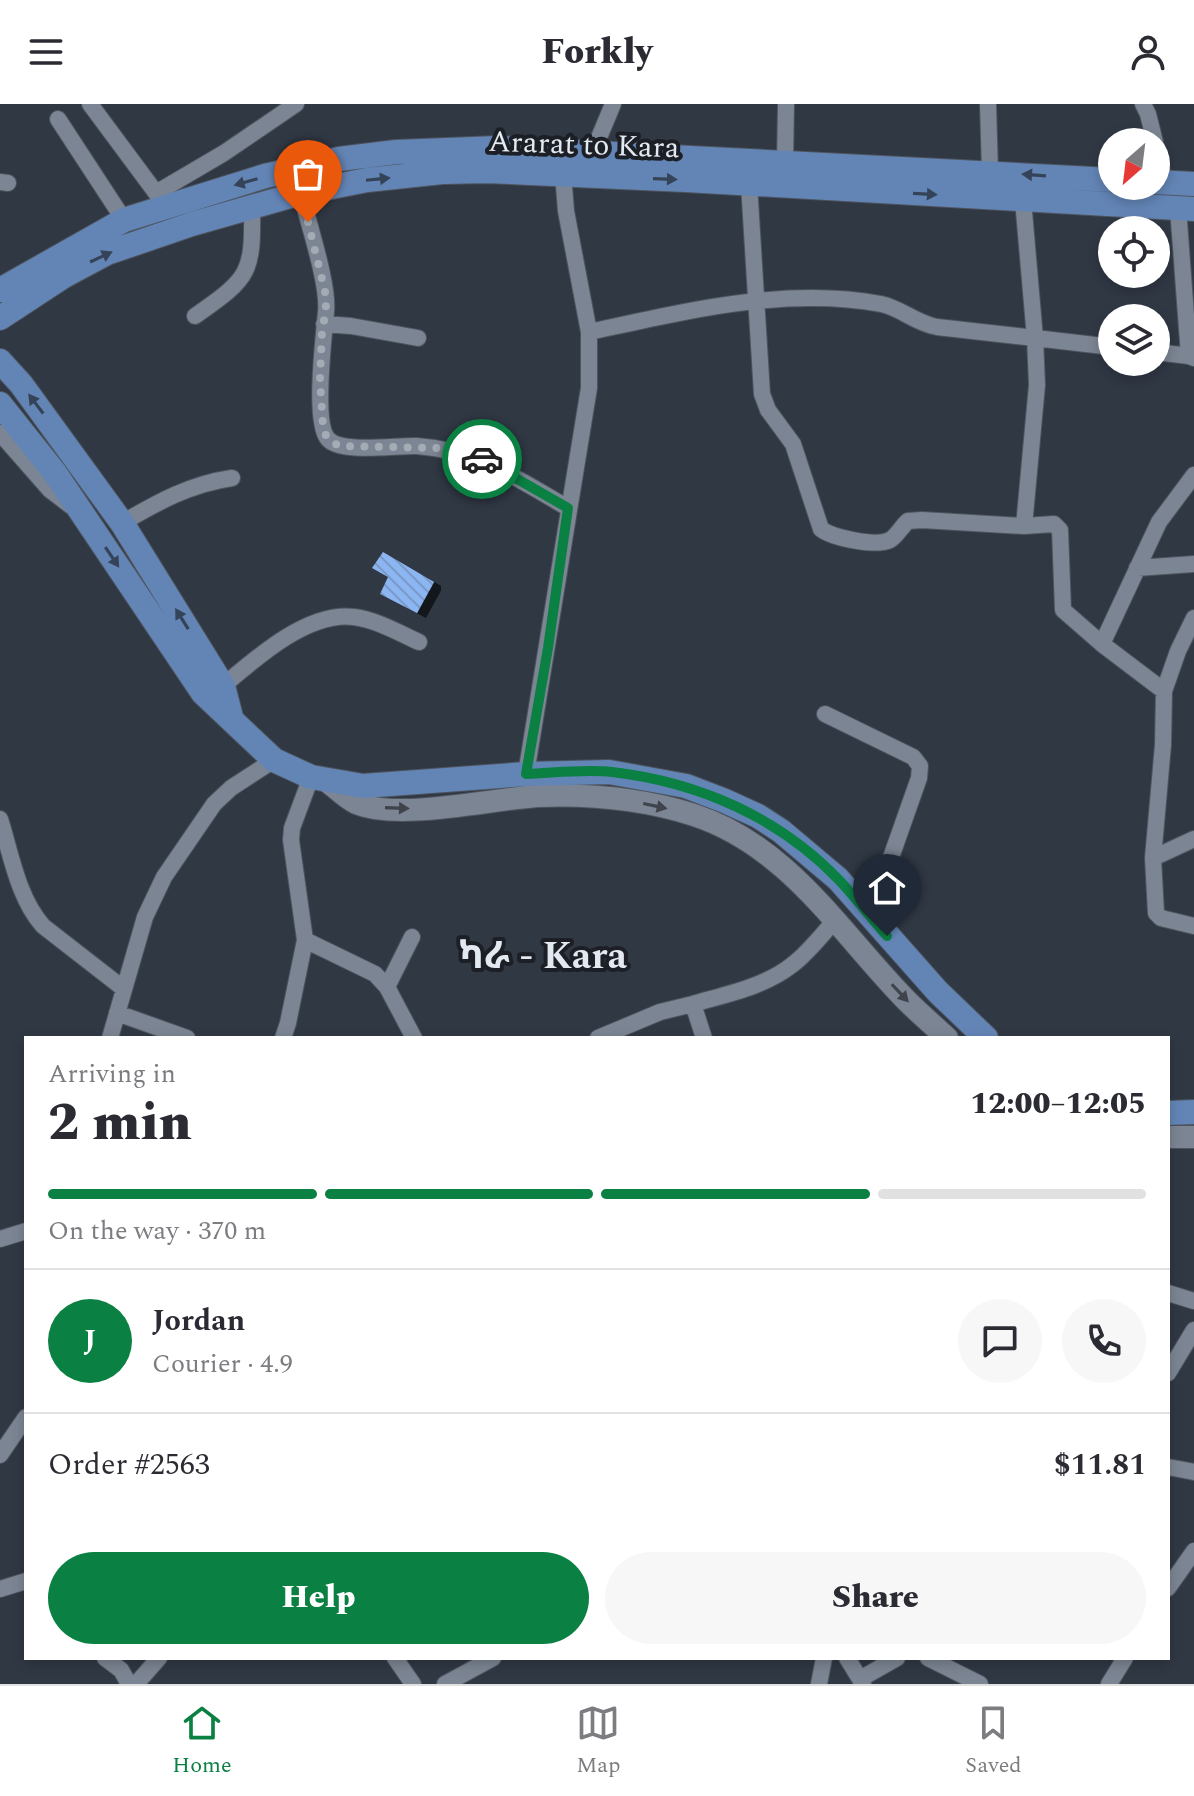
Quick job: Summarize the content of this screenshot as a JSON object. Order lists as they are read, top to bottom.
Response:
{
  "streets": {
    "main road": ["Ararat to Kara"]
  },
  "districts": ["ካራ - Kara"],
  "north": "bottom left",
  "page": {
    "header": "Forkly",
    "heading": ["2 min", "Arriving in", "12:00–12:05"],
    "panel": [
      "Jordan",
      "Courier · 4.9",
      "Order #2563",
      "$11.81"
    ],
    "bar": "On the way · 370 m",
    "round": "J",
    "buttons": ["Help", "Share"],
    "tabs": ["Home", "Map", "Saved"]
  }
}
